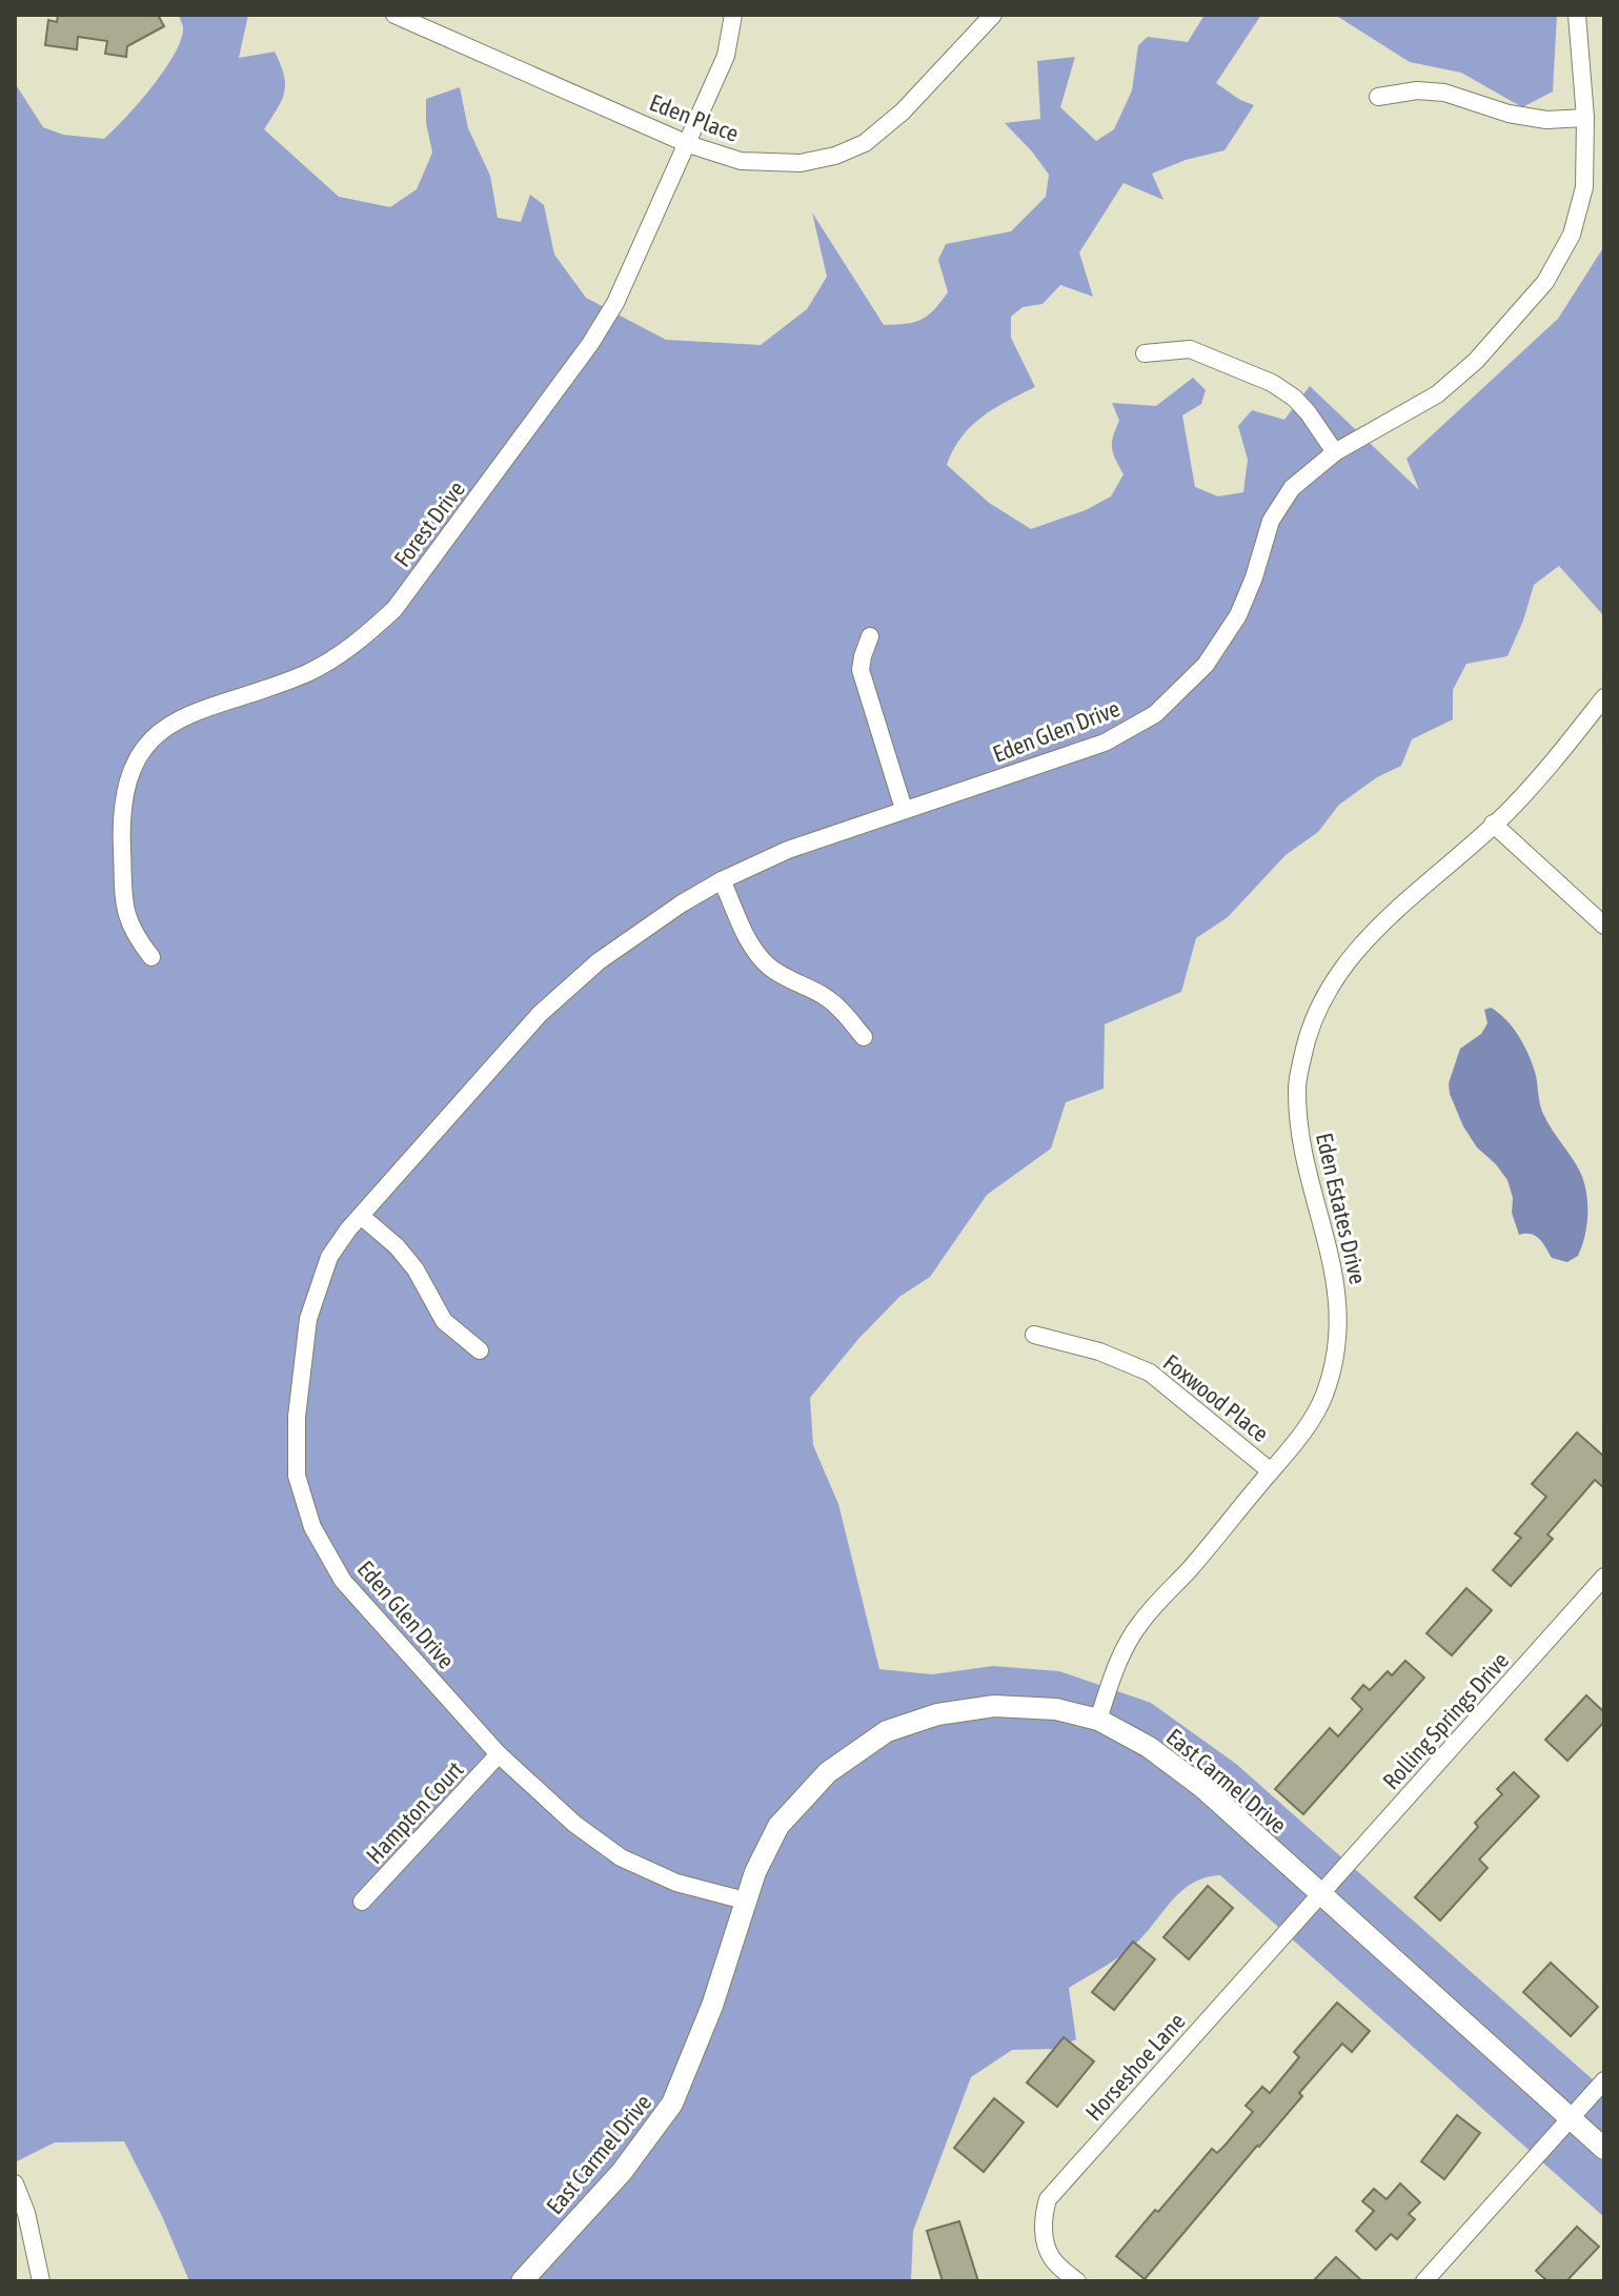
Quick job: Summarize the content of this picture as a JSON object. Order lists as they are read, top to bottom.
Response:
{
  "streets": {
    "street": [
      "Eden Place",
      "Forest Drive",
      "Eden Glen Drive",
      "Eden Estates Drive",
      "Foxwood Place",
      "Rolling Springs Drive",
      "East Carmel Drive",
      "Hampton Court",
      "Horseshoe Lane"
    ]
  },
  "crossings": [
    ["Eden Place", "Forest Drive"],
    ["Eden Glen Drive", "East Carmel Drive"],
    ["Eden Glen Drive", "Hampton Court"],
    ["Eden Estates Drive", "Foxwood Place"],
    ["Eden Estates Drive", "East Carmel Drive"],
    ["Rolling Springs Drive", "East Carmel Drive"],
    ["Rolling Springs Drive", "Horseshoe Lane"],
    ["East Carmel Drive", "Horseshoe Lane"]
  ]
}
